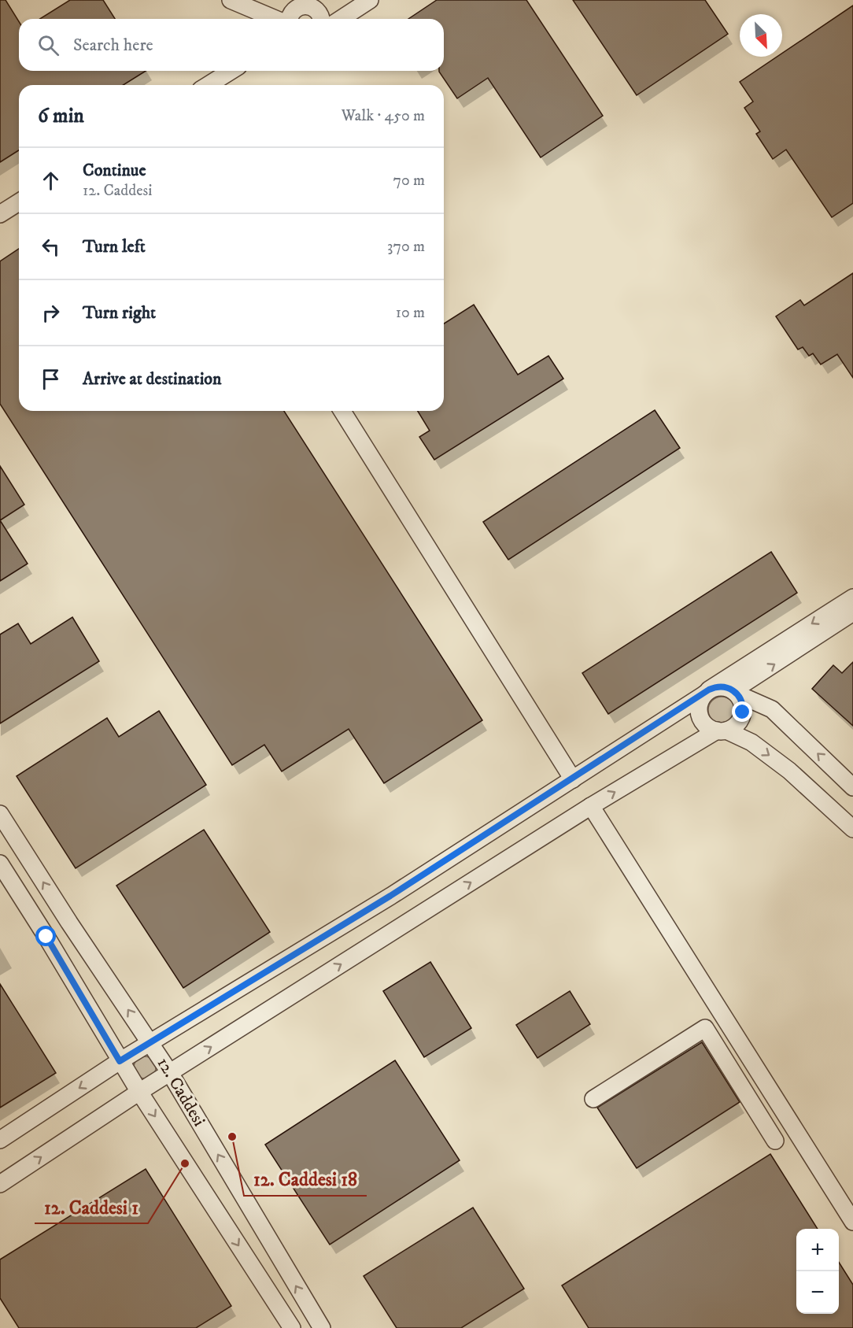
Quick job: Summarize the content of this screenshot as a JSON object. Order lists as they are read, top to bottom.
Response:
{
  "streets": {
    "street": ["12. Caddesi"]
  },
  "places": ["12. Caddesi 18", "12. Caddesi 1"],
  "north": "bottom right",
  "page": {
    "search": "Search here",
    "heading": ["6 min", "Walk · 450 m"],
    "list": [
      ["Continue", "12. Caddesi", "70 m"],
      ["Turn left", "370 m"],
      ["Turn right", "10 m"],
      "Arrive at destination"
    ],
    "map_buttons": ["+", "−"]
  }
}
